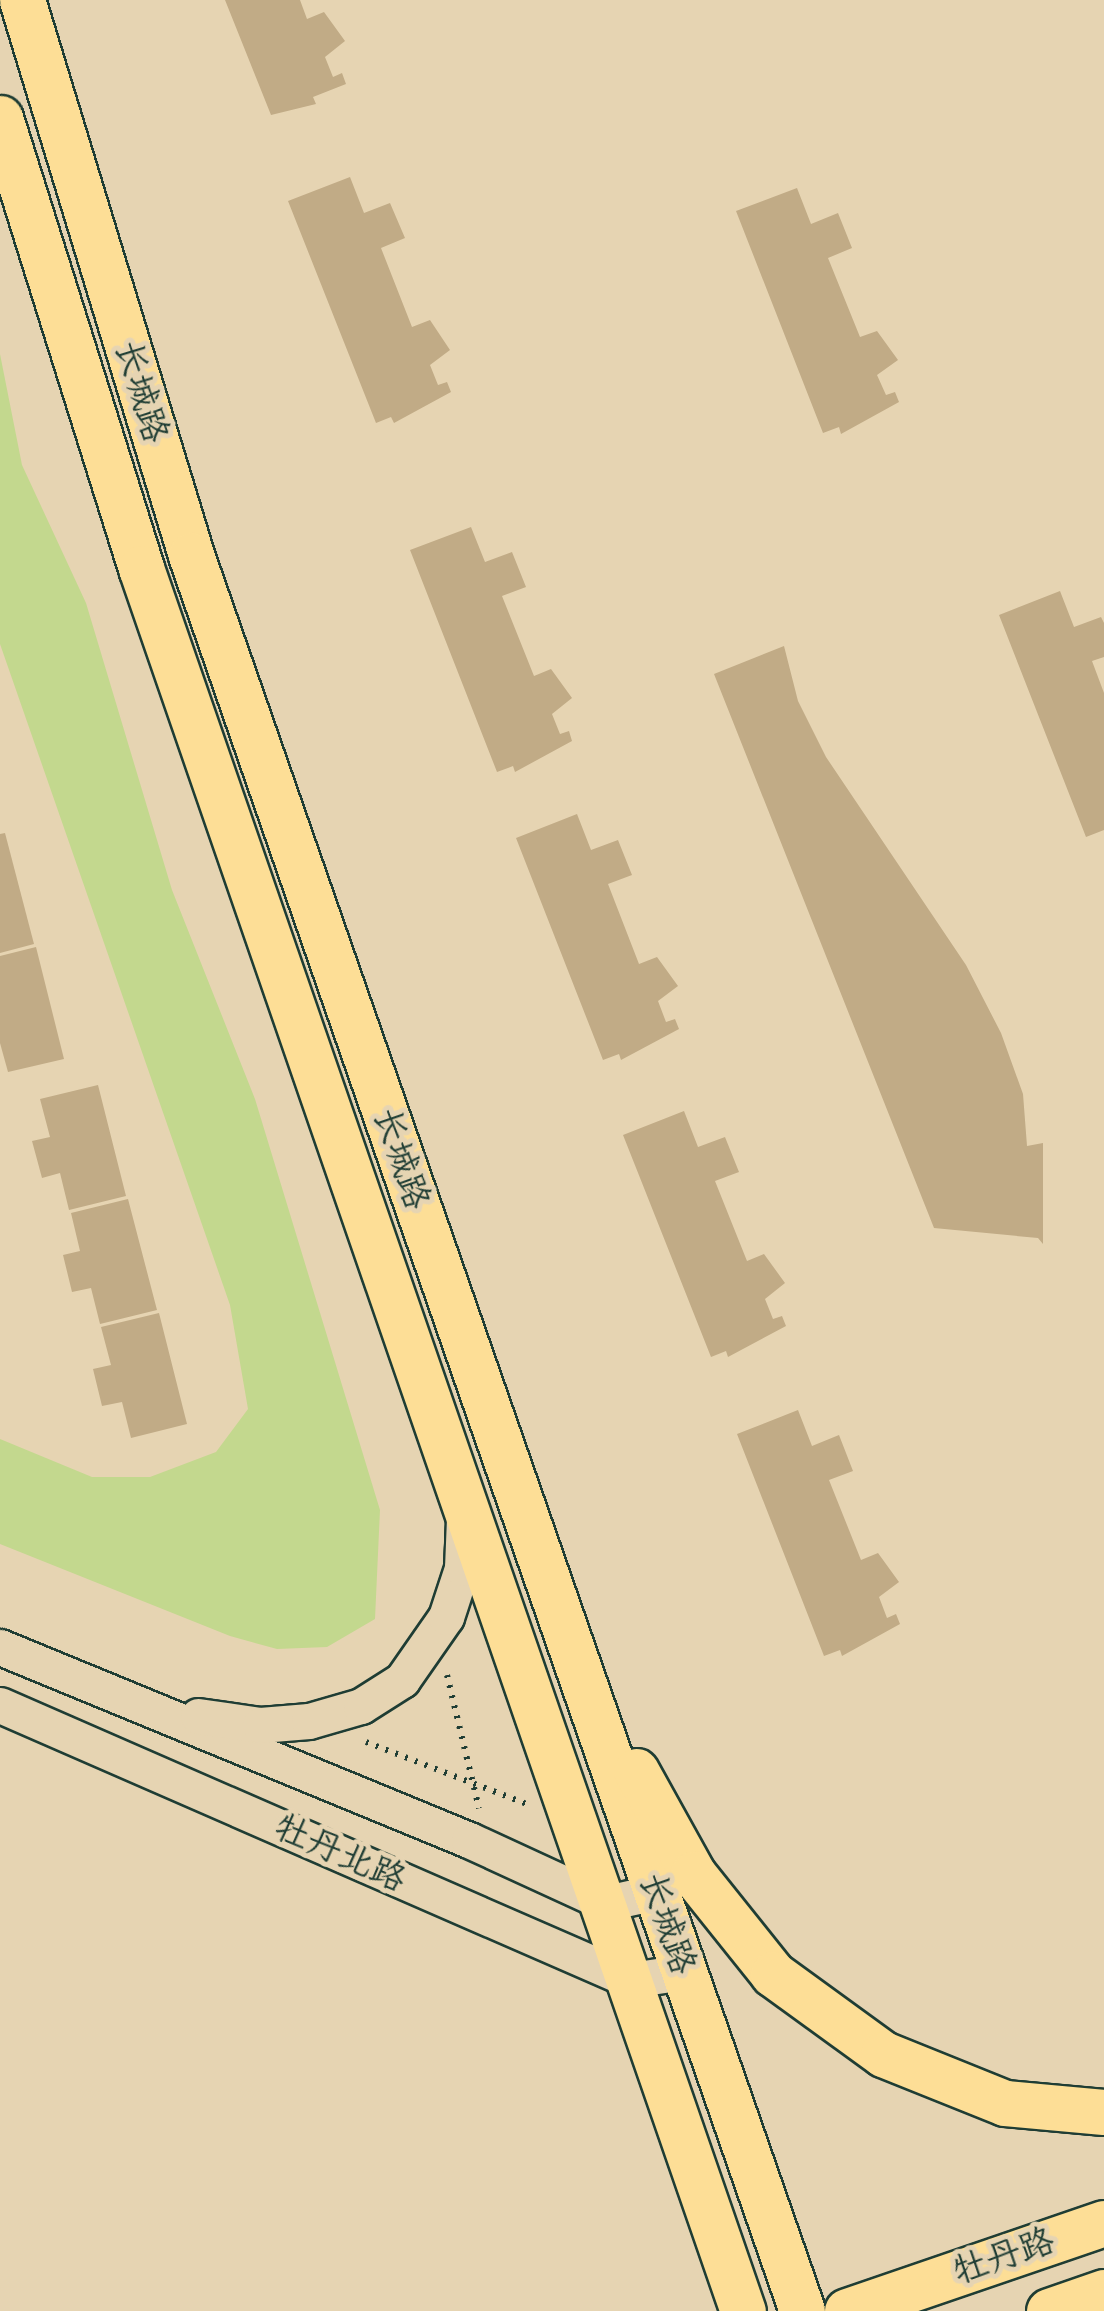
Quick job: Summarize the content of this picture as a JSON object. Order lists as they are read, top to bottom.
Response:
{
  "streets": {
    "main road": ["长城路", "牡丹路"],
    "street": ["牡丹北路"]
  },
  "crossings": [
    ["长城路", "牡丹北路"]
  ]
}
